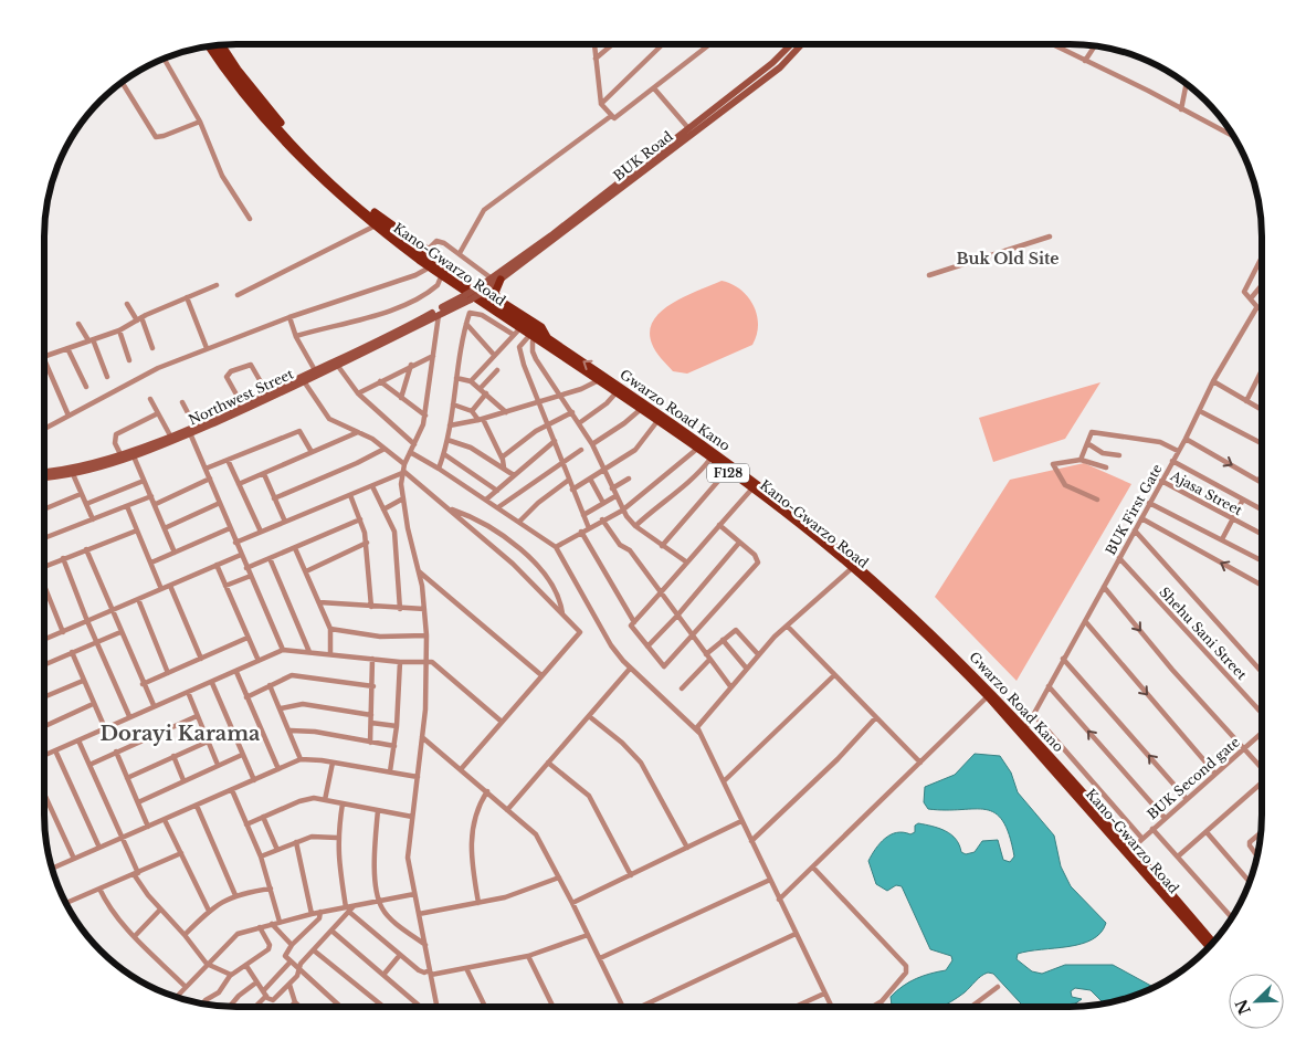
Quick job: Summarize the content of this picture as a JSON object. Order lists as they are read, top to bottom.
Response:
{
  "streets": {
    "main road": [
      "BUK Road",
      "Kano-Gwarzo Road",
      "Northwest Street",
      "Gwarzo Road Kano",
      "F128"
    ],
    "street": [
      "Ajasa Street",
      "BUK First Gate",
      "Shehu Sani Street",
      "BUK Second gate"
    ]
  },
  "crossings": [
    ["BUK Road", "Northwest Street"],
    ["Kano-Gwarzo Road", "Gwarzo Road Kano"],
    ["Gwarzo Road Kano", "BUK First Gate"],
    ["Gwarzo Road Kano", "BUK Second gate"],
    ["Ajasa Street", "BUK First Gate"],
    ["BUK First Gate", "Shehu Sani Street"]
  ],
  "one_way": ["Gwarzo Road Kano"],
  "districts": ["Buk Old Site", "Dorayi Karama"],
  "north": "bottom left"
}
